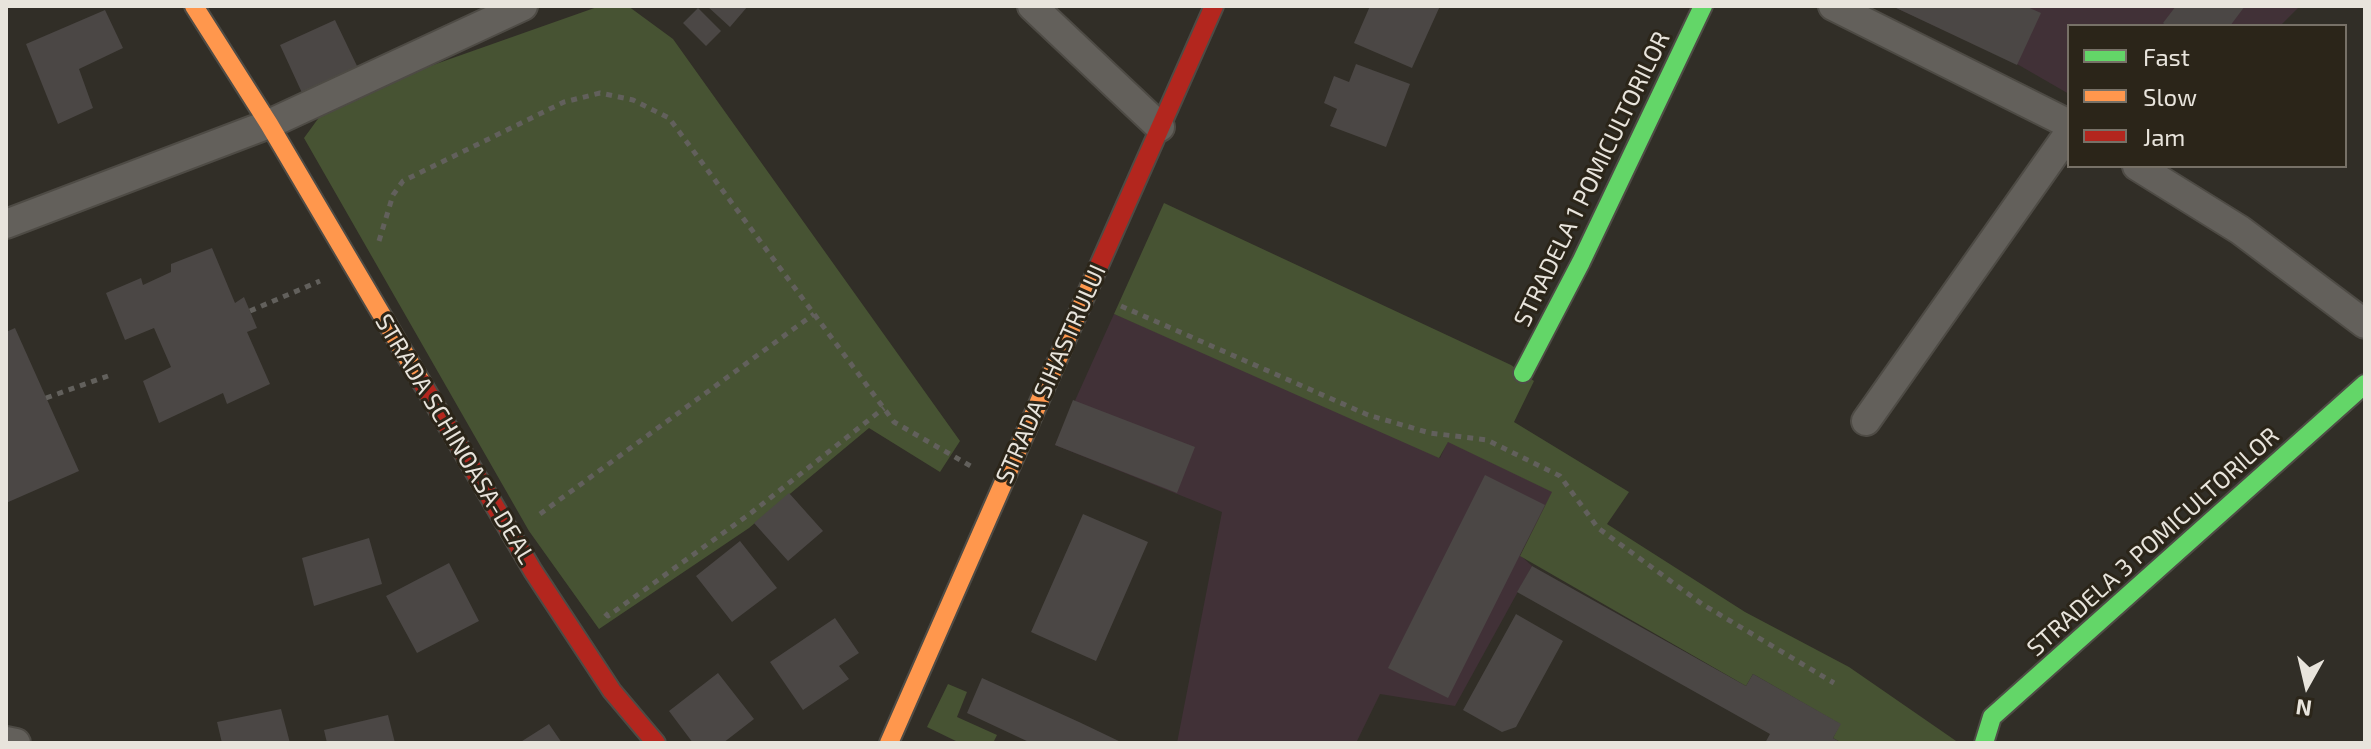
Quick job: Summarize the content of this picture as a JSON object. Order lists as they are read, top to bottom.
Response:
{
  "streets": {
    "street": [
      "STRADELA 1 POMICULTORILOR",
      "STRADA SIHASTRULUI",
      "STRADA SCHINOASA-DEAL",
      "STRADELA 3 POMICULTORILOR"
    ]
  },
  "legend": ["Fast", "Slow", "Jam"],
  "north": "bottom"
}
